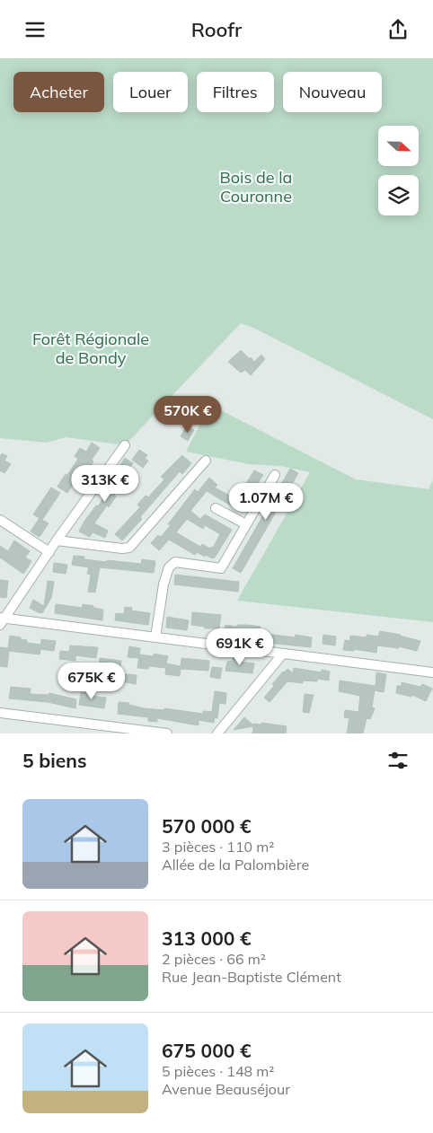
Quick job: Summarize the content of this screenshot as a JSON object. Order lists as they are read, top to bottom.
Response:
{
  "parks": ["Bois de la Couronne", "Forêt Régionale de Bondy"],
  "north": "right",
  "page": {
    "header": "Roofr",
    "chip": [
      "Acheter",
      "Louer",
      "Filtres",
      "Nouveau"
    ],
    "price": [
      "570K €",
      "313K €",
      "1.07M €",
      "691K €",
      "675K €"
    ],
    "heading": "5 biens",
    "list": [
      {
        "name": "570 000 €",
        "note": "3 pièces · 110 m² · Allée de la Palombière"
      },
      {
        "name": "313 000 €",
        "note": "2 pièces · 66 m² · Rue Jean-Baptiste Clément"
      },
      {
        "name": "675 000 €",
        "note": "5 pièces · 148 m² · Avenue Beauséjour"
      }
    ]
  }
}
